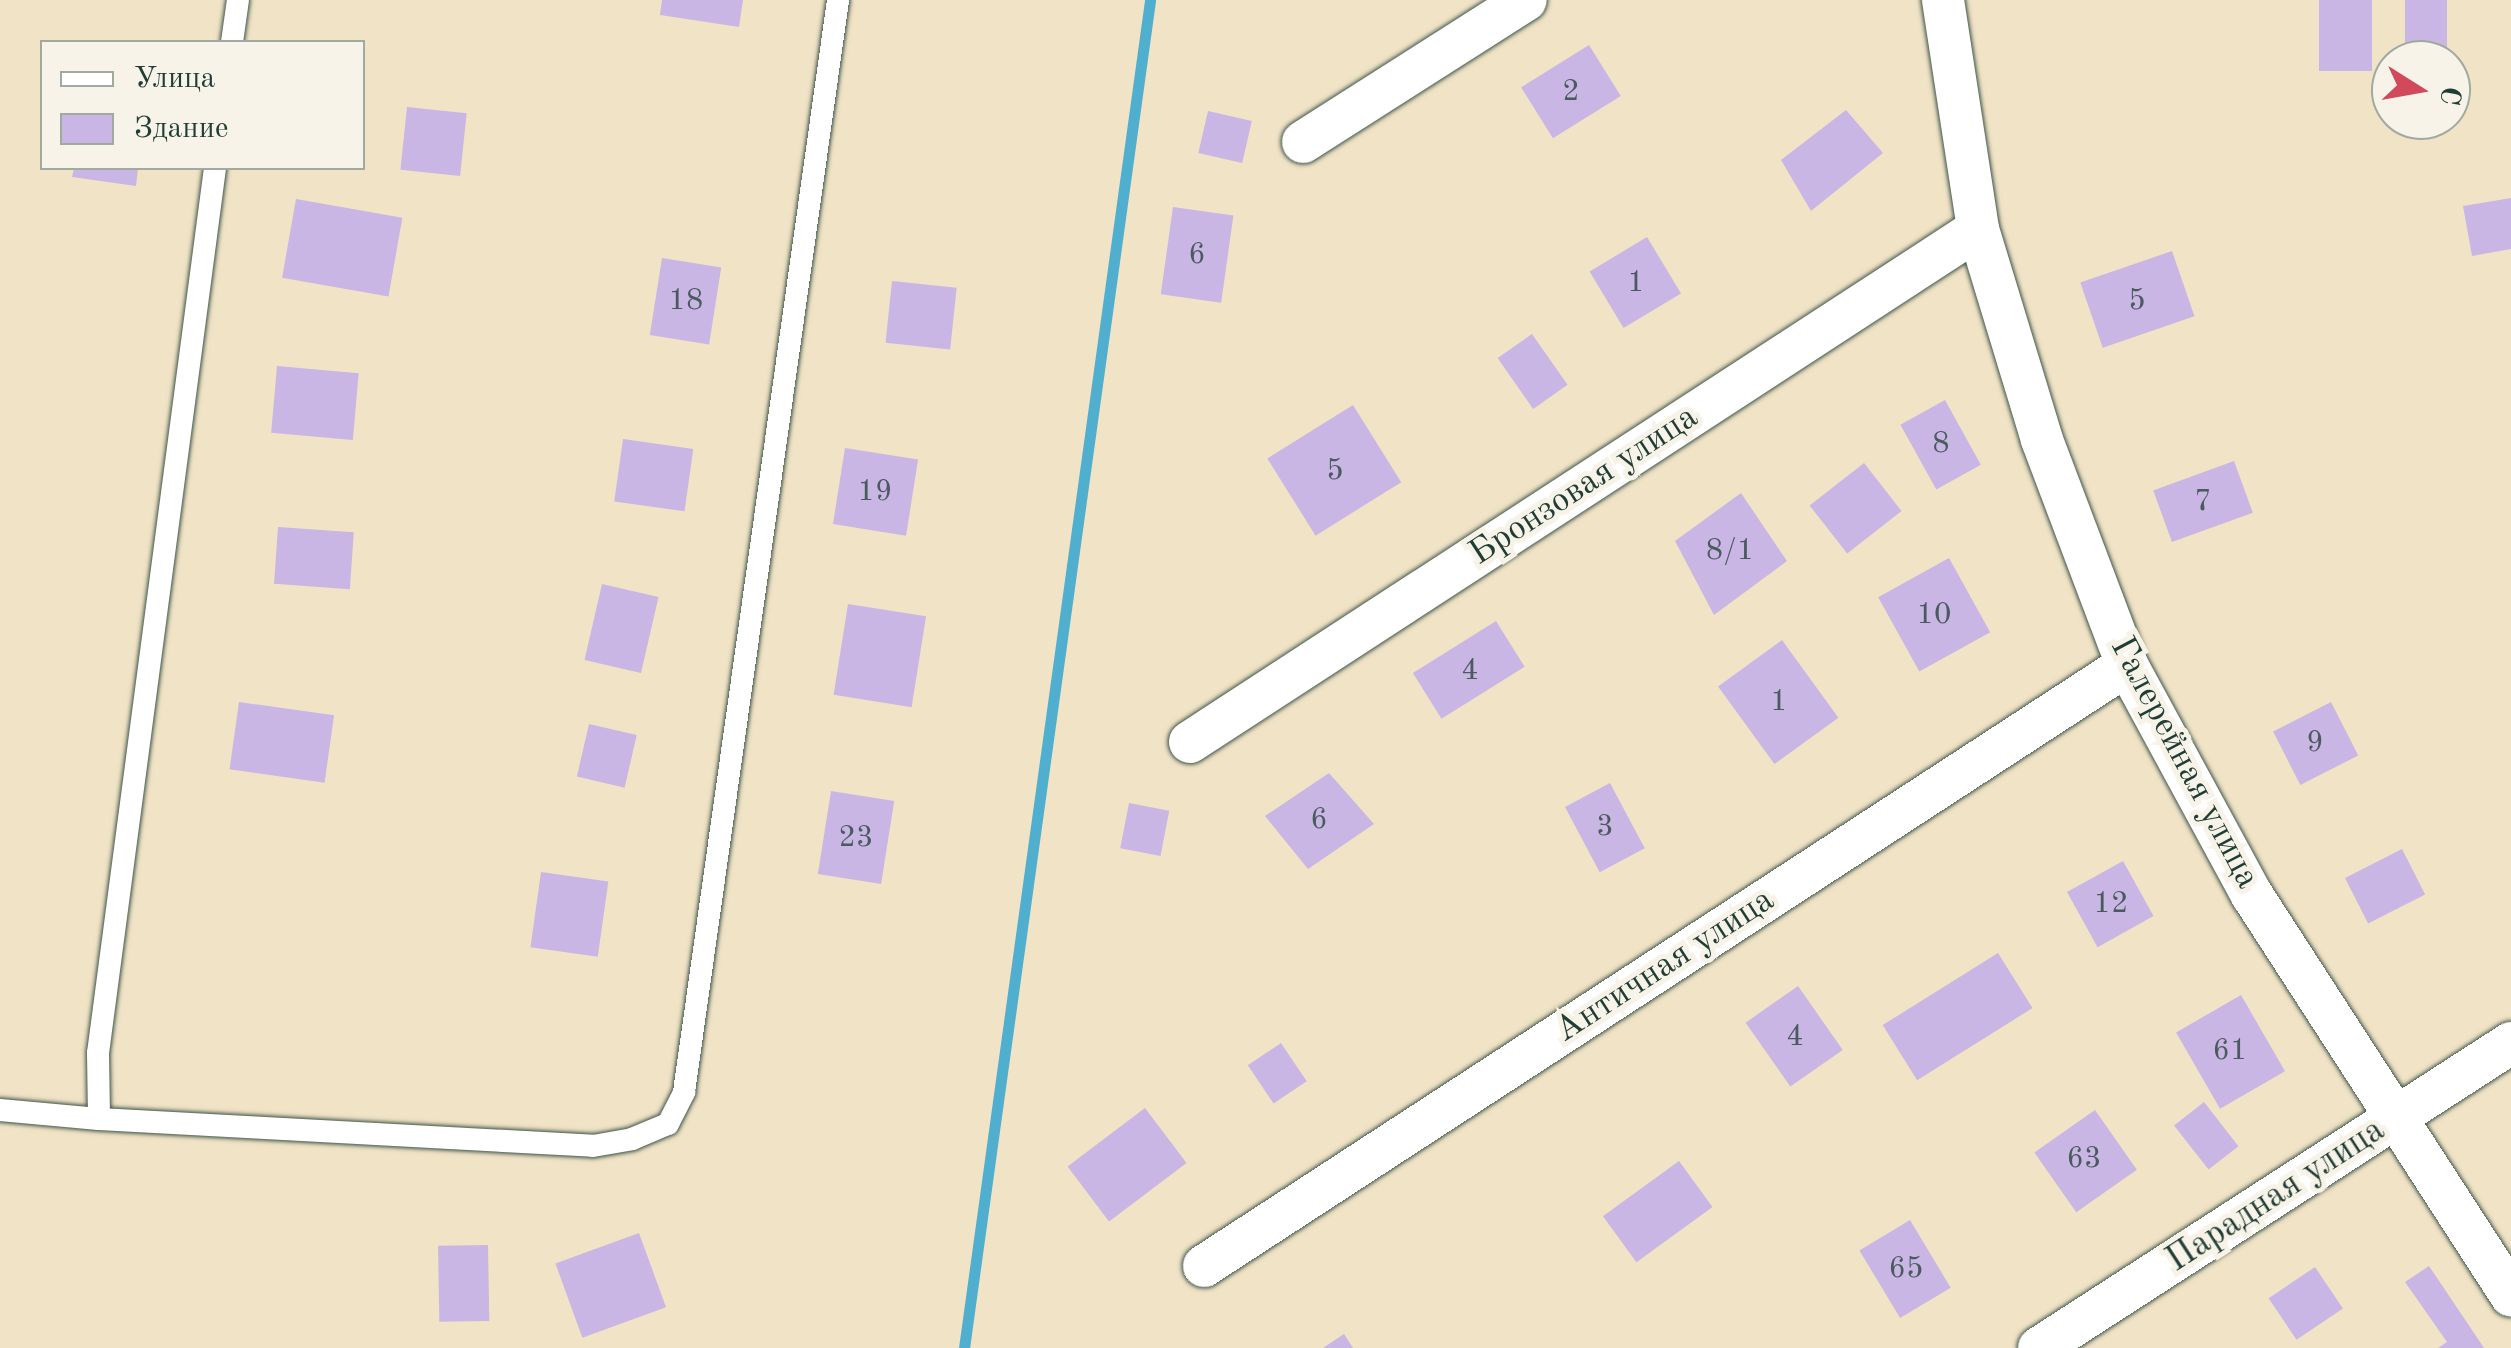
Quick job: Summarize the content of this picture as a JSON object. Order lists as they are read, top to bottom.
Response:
{
  "streets": {
    "street": [
      "Бронзовая улица",
      "Галерейная улица",
      "Античная улица",
      "Парадная улица"
    ]
  },
  "crossings": [
    ["Бронзовая улица", "Галерейная улица"],
    ["Галерейная улица", "Античная улица"],
    ["Галерейная улица", "Парадная улица"]
  ],
  "house_numbers": [
    "2",
    "6",
    "1",
    "18",
    "5",
    "8",
    "5",
    "19",
    "7",
    "8/1",
    "10",
    "4",
    "1",
    "9",
    "6",
    "3",
    "23",
    "12",
    "4",
    "61",
    "63",
    "65"
  ],
  "legend": ["Улица", "Здание"],
  "north": "right"
}
